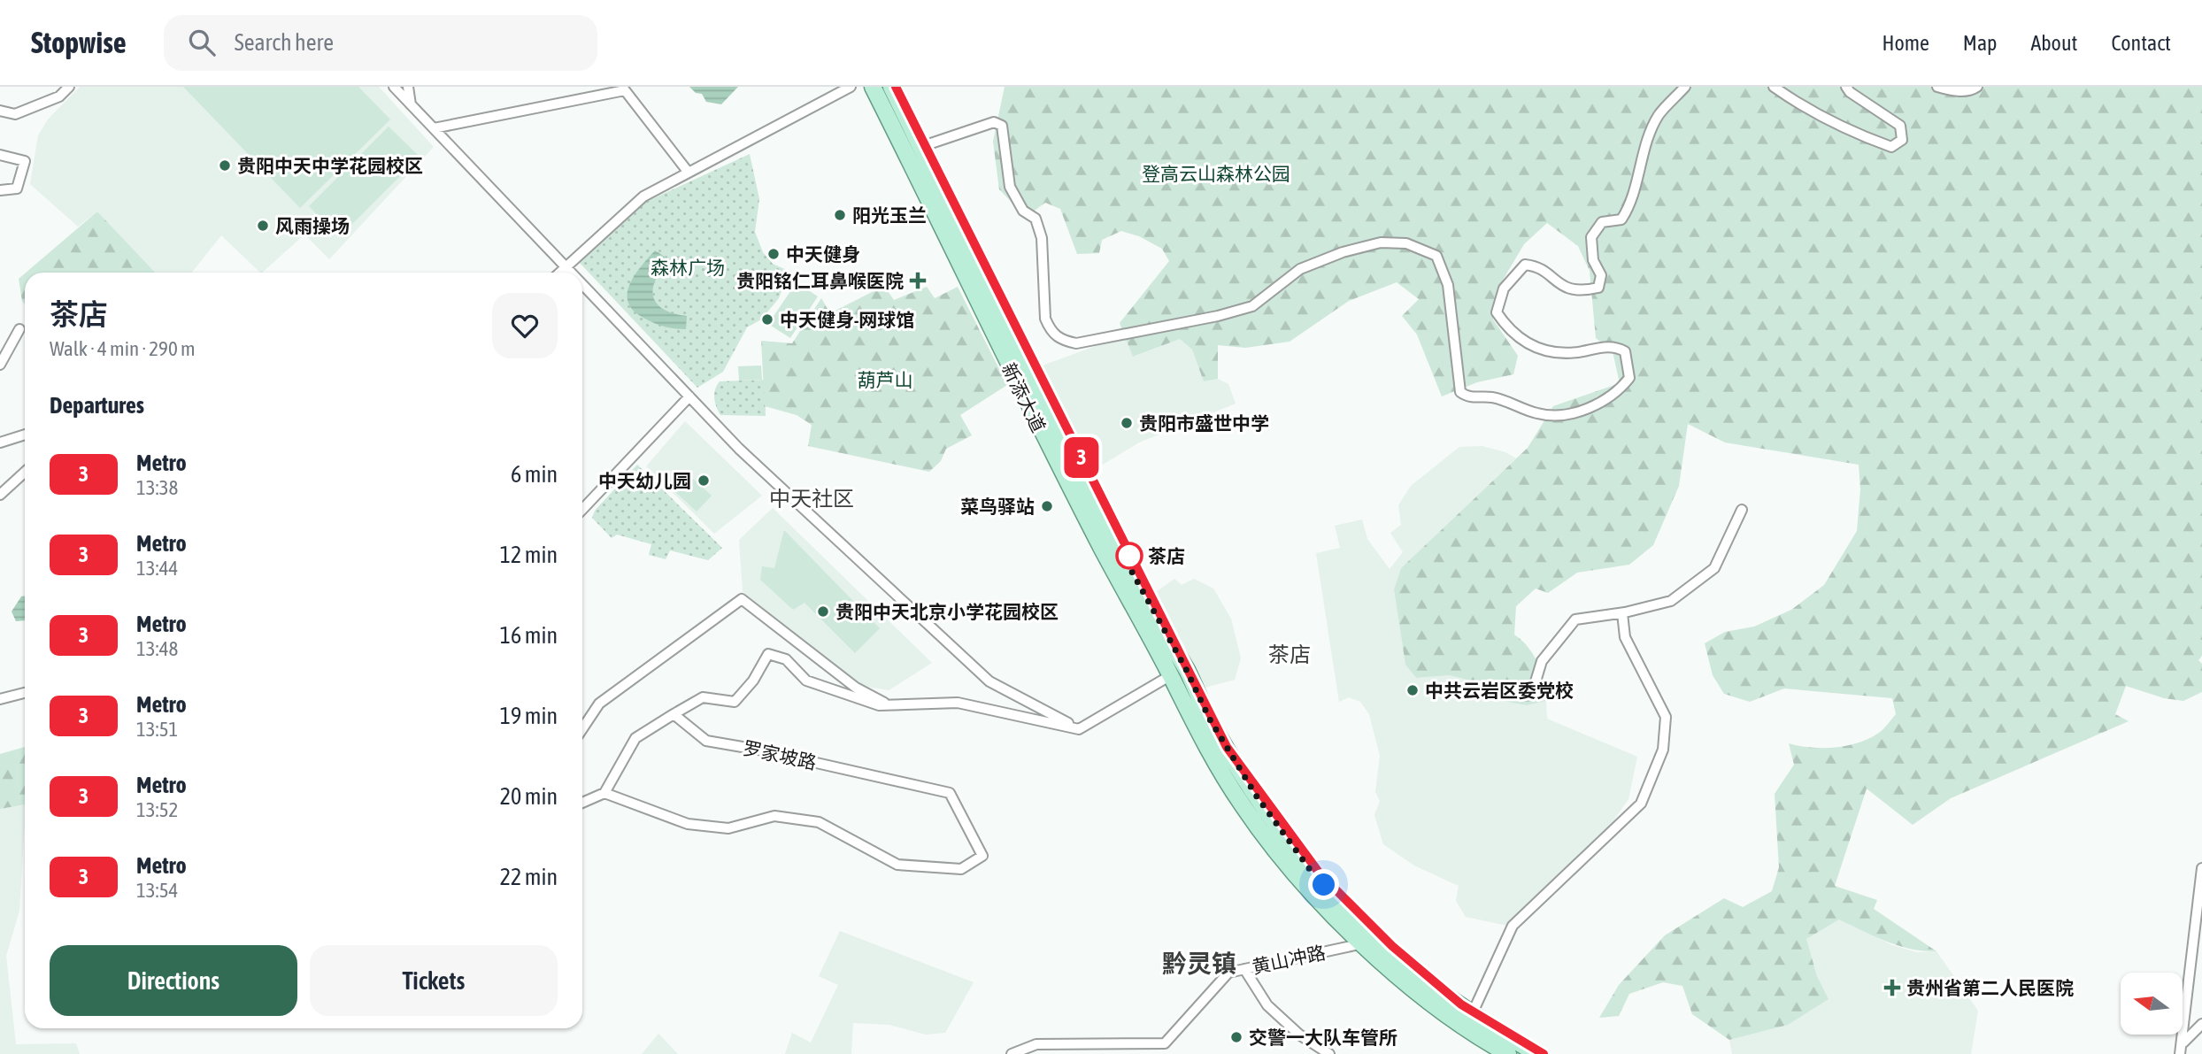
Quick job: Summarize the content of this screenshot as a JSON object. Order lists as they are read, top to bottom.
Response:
{
  "streets": {
    "main road": ["新添大道"],
    "street": ["罗家坡路", "黄山冲路"]
  },
  "crossings": [
    ["新添大道", "黄山冲路"]
  ],
  "districts": ["中天社区", "茶店", "黔灵镇"],
  "parks": ["登高云山森林公园", "森林广场", "葫芦山"],
  "places": {
    "other": [
      "贵阳中天中学花园校区",
      "阳光玉兰",
      "风雨操场",
      "中天健身",
      "中天健身-网球馆",
      "贵阳市盛世中学",
      "中天幼儿园",
      "菜鸟驿站",
      "茶店",
      "贵阳中天北京小学花园校区",
      "中共云岩区委党校",
      "交警一大队车管所"
    ],
    "health": ["贵阳铭仁耳鼻喉医院", "贵州省第二人民医院"]
  },
  "lines": ["metro line 3"],
  "north": "left",
  "page": {
    "header": "Stopwise",
    "search": "Search here",
    "nav": [
      "Home",
      "Map",
      "About",
      "Contact"
    ],
    "on_map": "3",
    "heading": [
      ["茶店", "Walk · 4 min · 290 m"],
      "Departures"
    ],
    "list": [
      {
        "mark": "3",
        "name": "Metro",
        "note": "13:38",
        "value": "6 min"
      },
      {
        "mark": "3",
        "name": "Metro",
        "note": "13:44",
        "value": "12 min"
      },
      {
        "mark": "3",
        "name": "Metro",
        "note": "13:48",
        "value": "16 min"
      },
      {
        "mark": "3",
        "name": "Metro",
        "note": "13:51",
        "value": "19 min"
      },
      {
        "mark": "3",
        "name": "Metro",
        "note": "13:52",
        "value": "20 min"
      },
      {
        "mark": "3",
        "name": "Metro",
        "note": "13:54",
        "value": "22 min"
      }
    ],
    "buttons": ["Directions", "Tickets"]
  }
}
